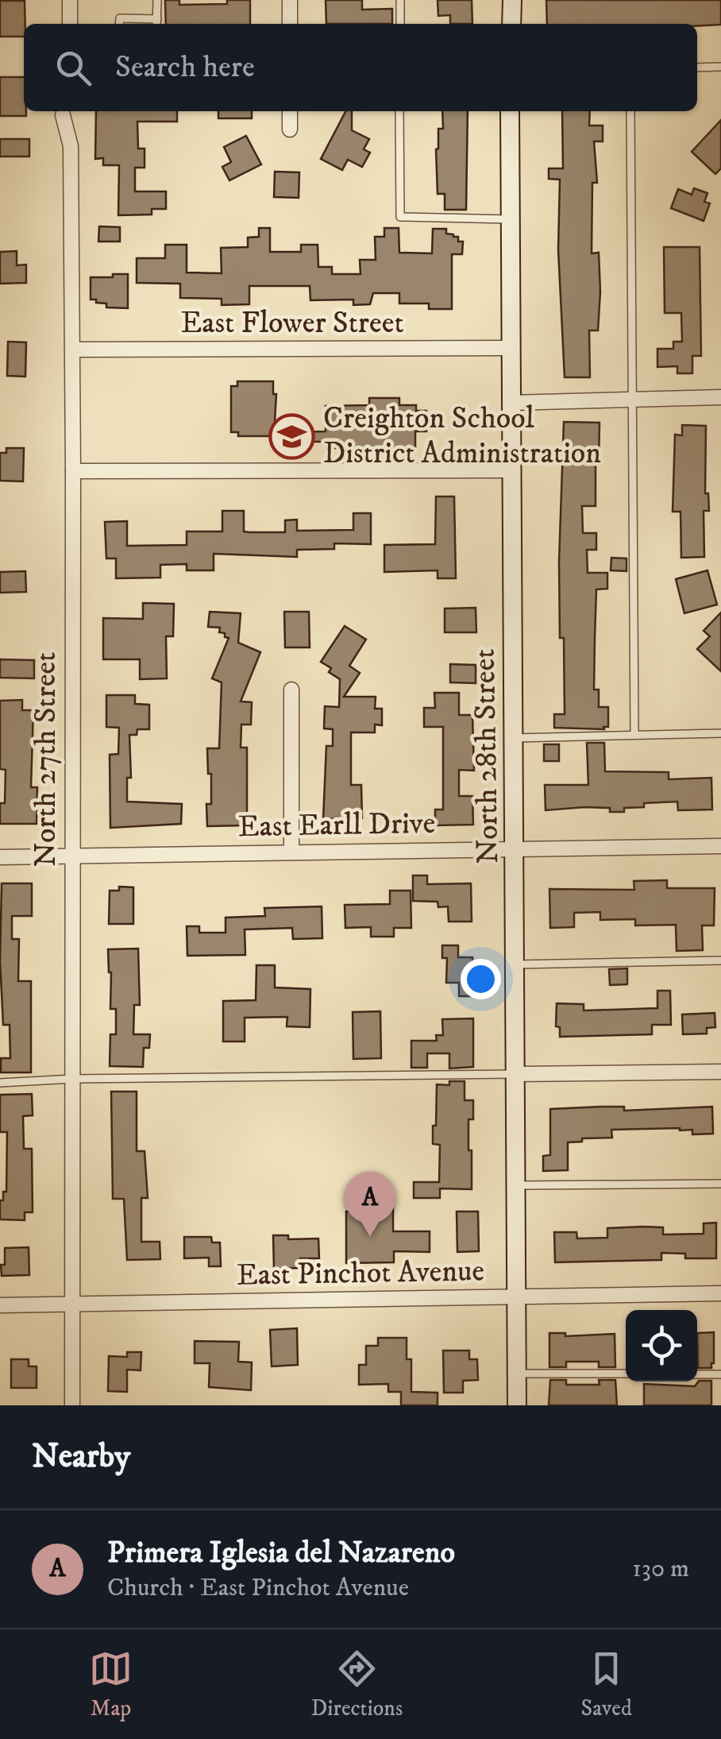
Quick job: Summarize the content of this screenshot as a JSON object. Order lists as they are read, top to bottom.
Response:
{
  "streets": {
    "street": [
      "East Flower Street",
      "North 28th Street",
      "North 27th Street",
      "East Earll Drive",
      "East Pinchot Avenue"
    ]
  },
  "crossings": [
    ["East Flower Street", "North 28th Street"],
    ["East Flower Street", "North 27th Street"],
    ["North 28th Street", "East Earll Drive"],
    ["North 28th Street", "East Pinchot Avenue"],
    ["North 27th Street", "East Earll Drive"],
    ["North 27th Street", "East Pinchot Avenue"]
  ],
  "places": {
    "school or university": ["Creighton School District Administration"]
  },
  "page": {
    "search": "Search here",
    "pins": "A",
    "heading": "Nearby",
    "list": [
      {
        "mark": "A",
        "name": "Primera Iglesia del Nazareno",
        "note": "Church · East Pinchot Avenue",
        "value": "130 m"
      }
    ],
    "nav": ["Map", "Directions", "Saved"]
  }
}
